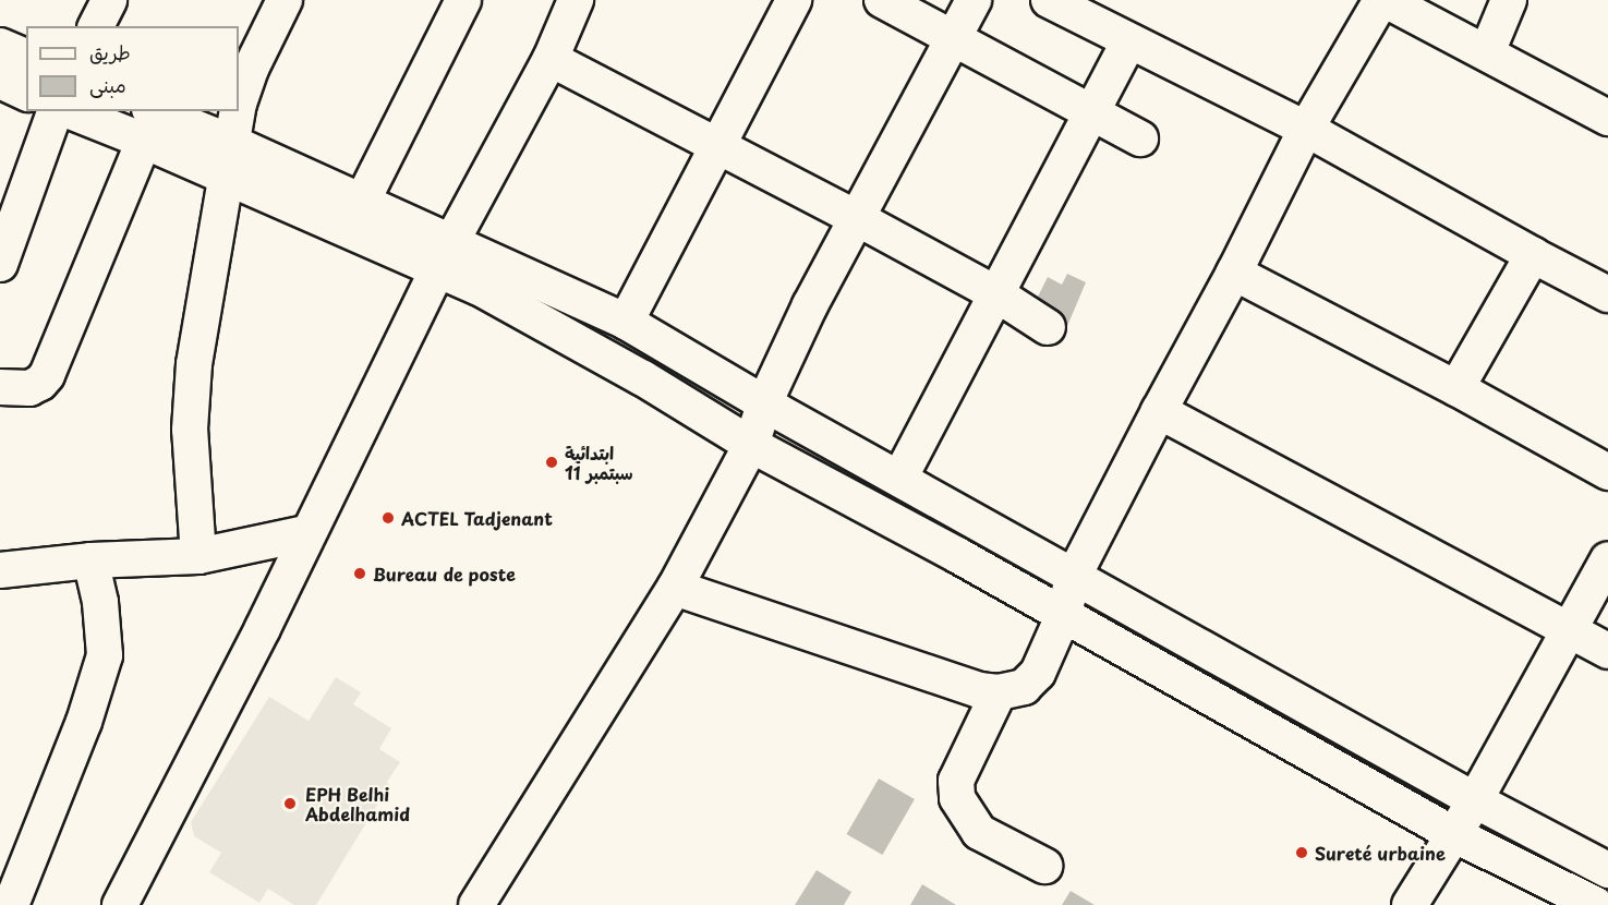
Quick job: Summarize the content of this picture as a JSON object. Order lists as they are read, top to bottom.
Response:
{
  "places": [
    "ابتدائية 11 سبتمبر",
    "ACTEL Tadjenant",
    "Bureau de poste",
    "EPH Belhi Abdelhamid",
    "Sureté urbaine"
  ],
  "legend": ["طريق", "مبنى"]
}
